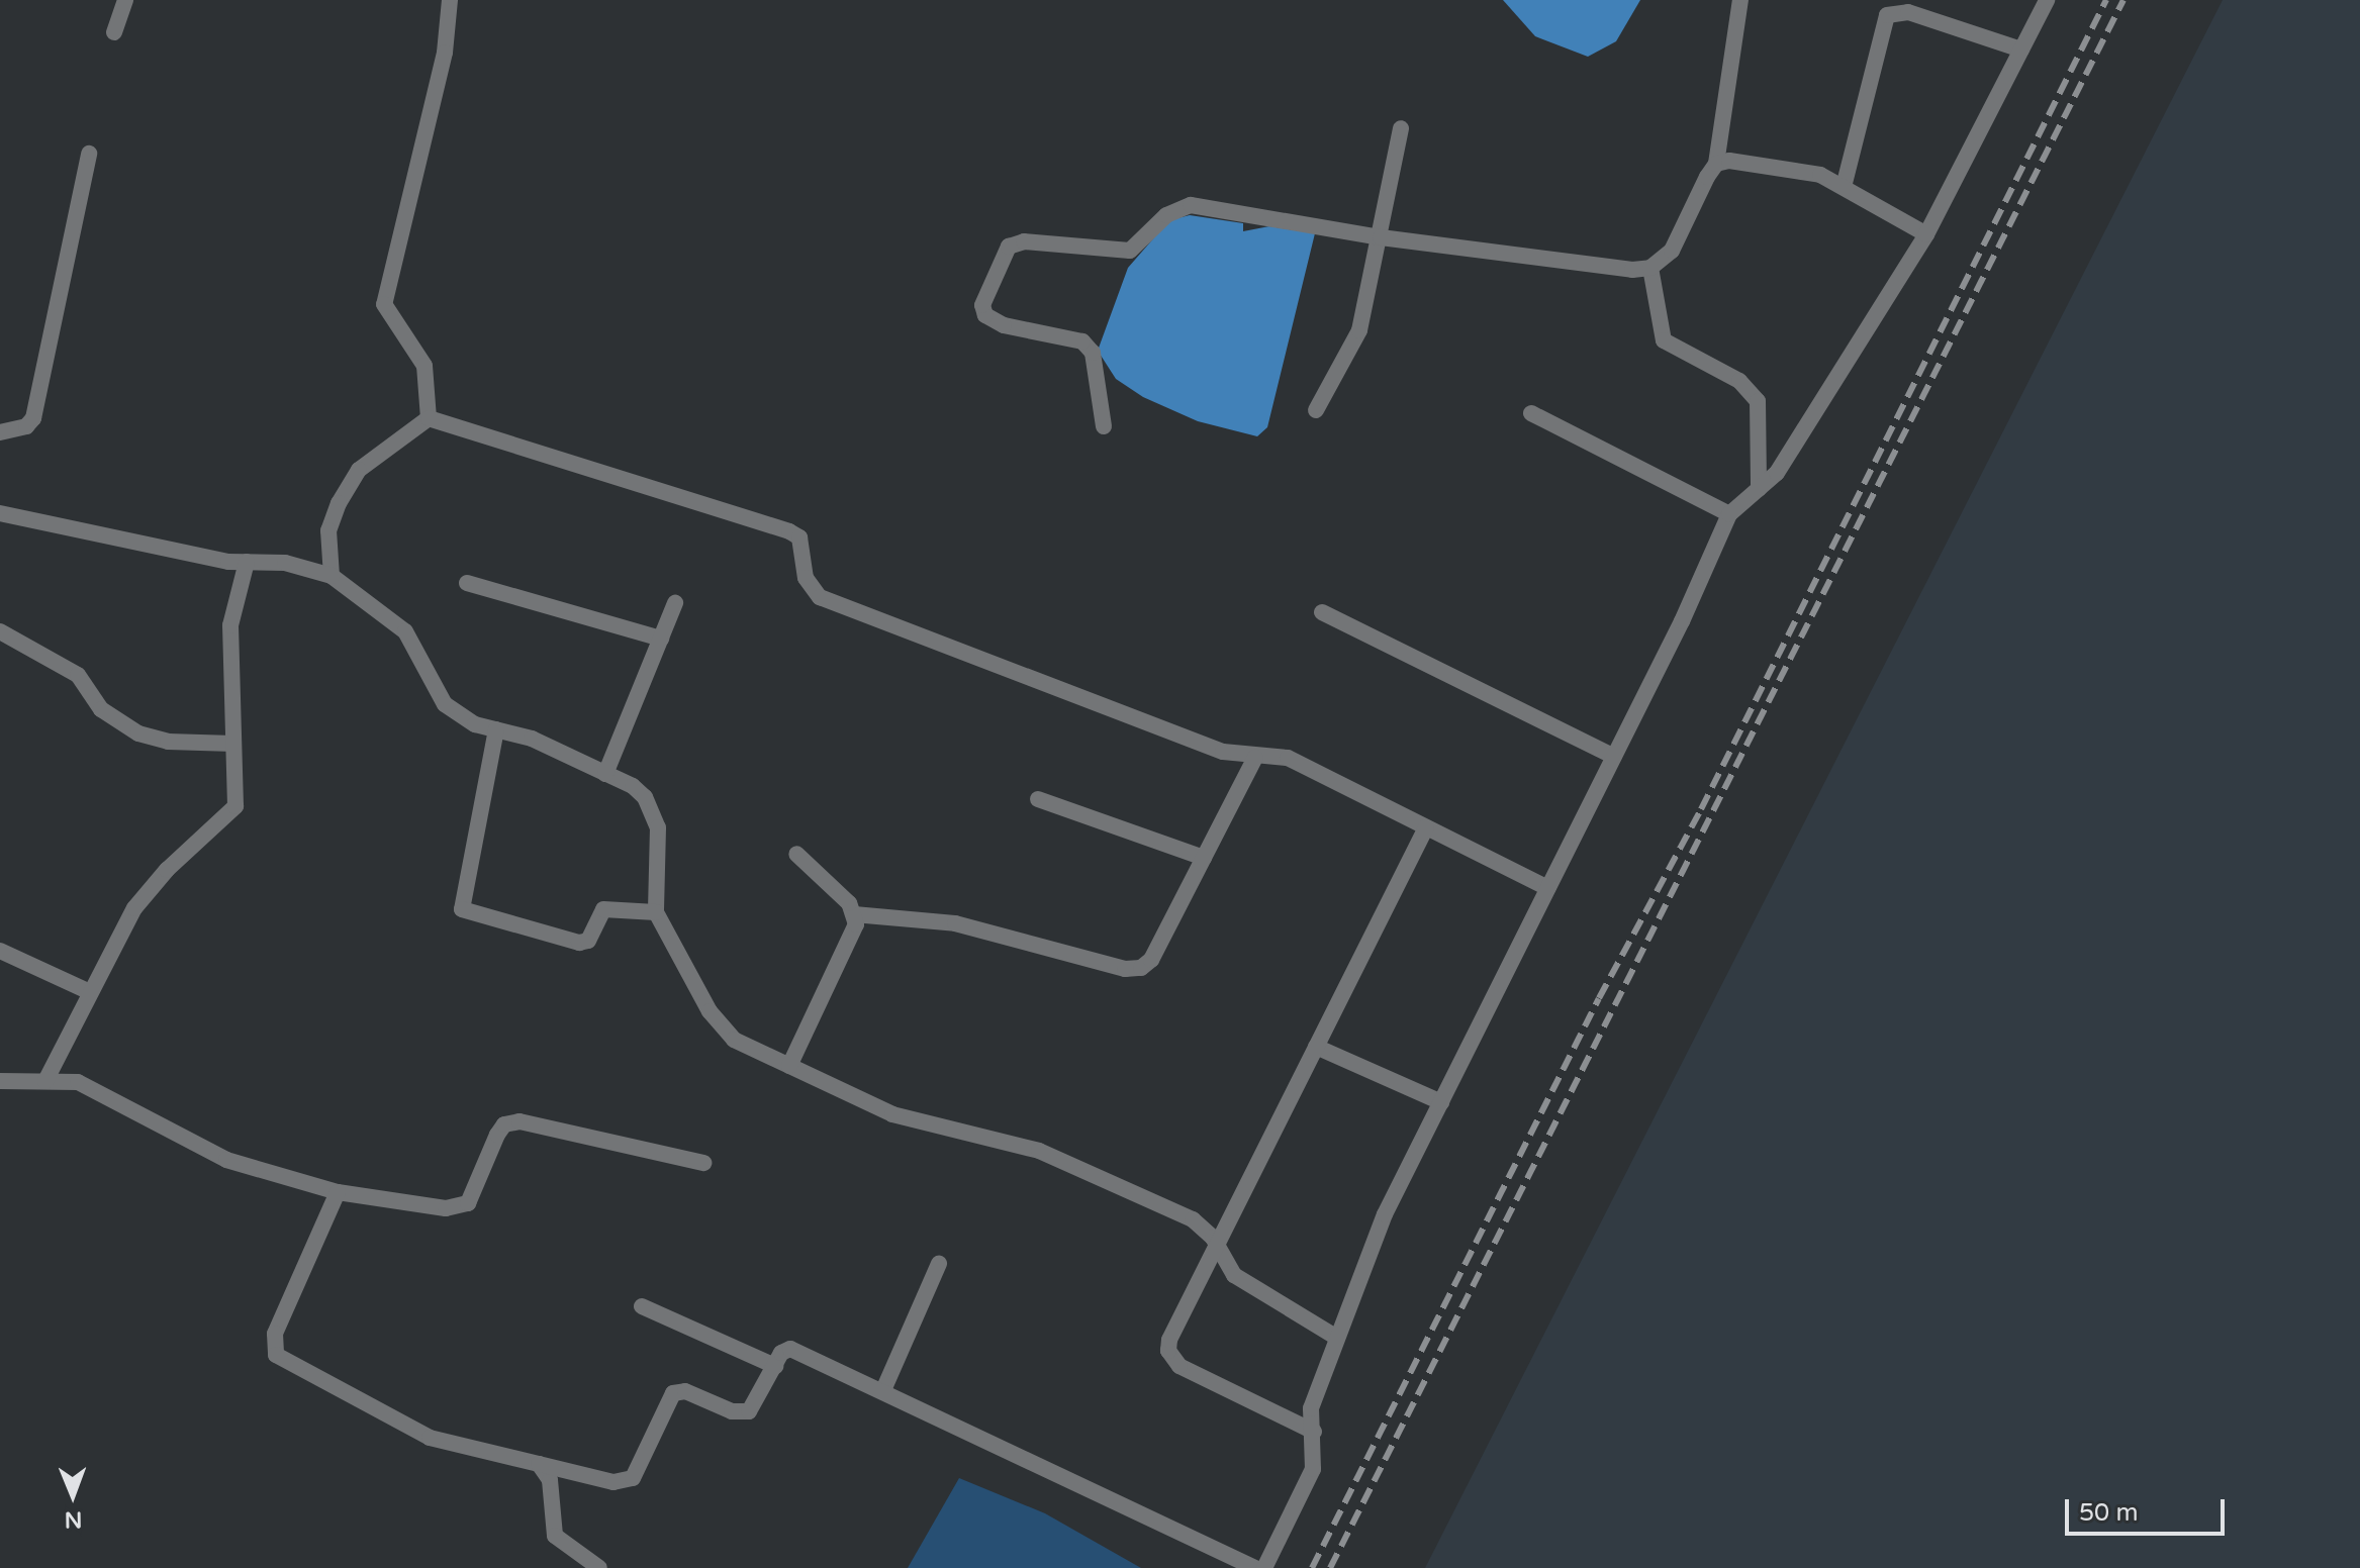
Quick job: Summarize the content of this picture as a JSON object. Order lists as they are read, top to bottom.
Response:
{
  "scale_bar": "50 m",
  "north": "bottom"
}
